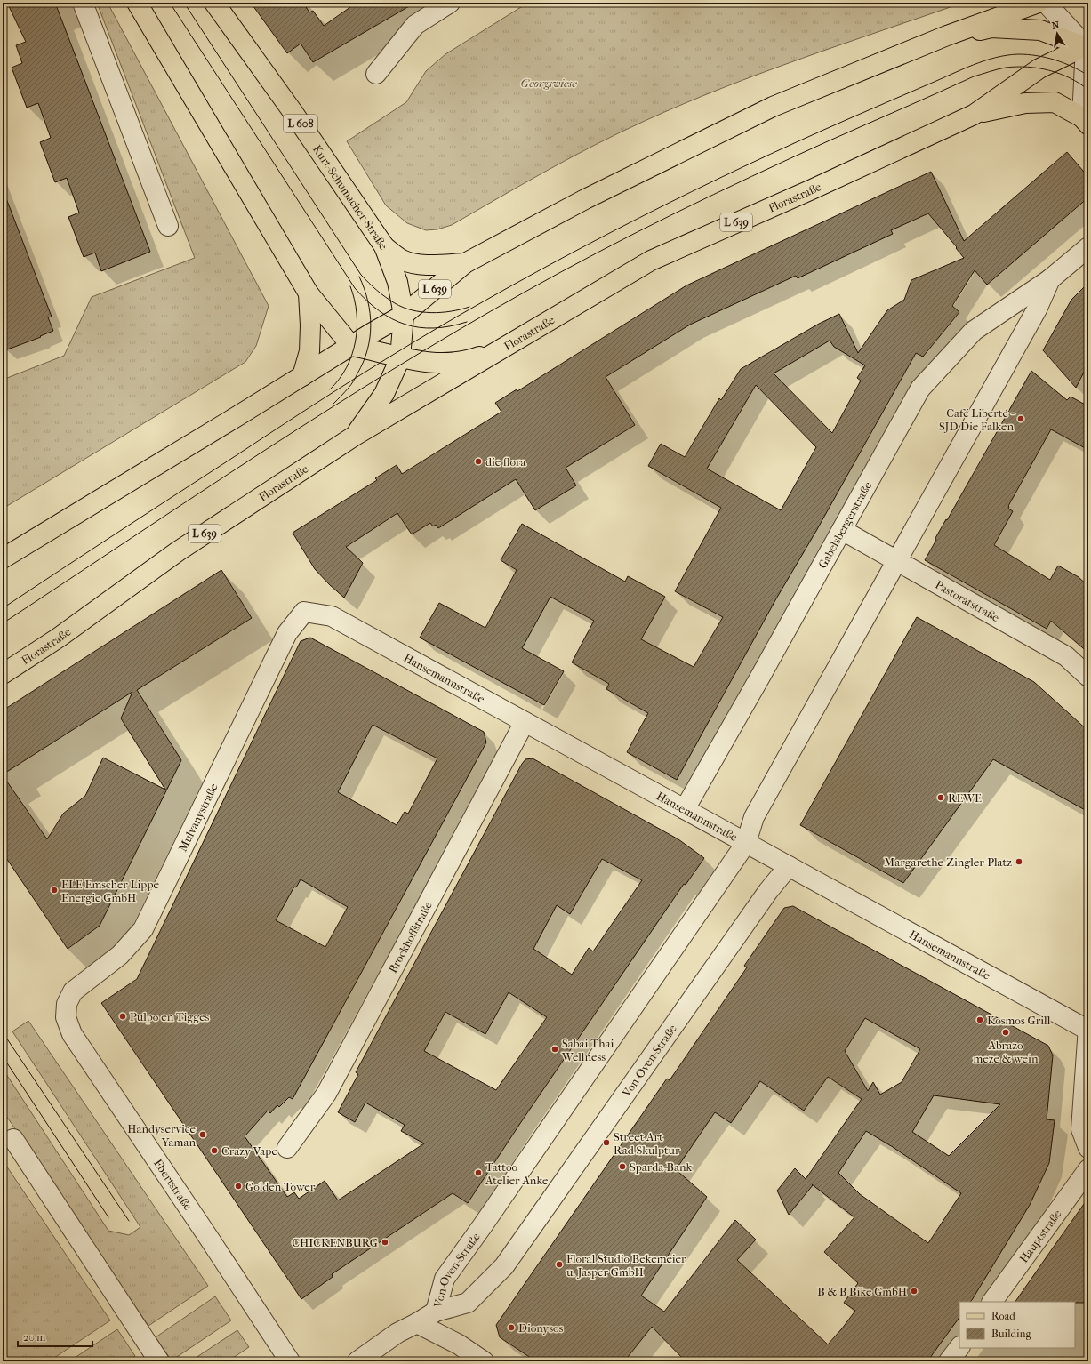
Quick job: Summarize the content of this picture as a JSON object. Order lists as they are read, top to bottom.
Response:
{
  "streets": {
    "main road": [
      "L 608",
      "Florastraße",
      "Kurt-Schumacher-Straße",
      "L 639"
    ],
    "street": [
      "Gabelsbergerstraße",
      "Pastoratstraße",
      "Hansemannstraße",
      "Mulvanystraße",
      "Brockhoffstraße",
      "Von-Oven-Straße",
      "Ebertstraße",
      "Hauptstraße"
    ]
  },
  "crossings": [
    ["L 608", "Kurt-Schumacher-Straße"],
    ["L 608", "L 639"],
    ["Kurt-Schumacher-Straße", "L 639"],
    ["Gabelsbergerstraße", "Pastoratstraße"],
    ["Gabelsbergerstraße", "Hansemannstraße"],
    ["Gabelsbergerstraße", "Von-Oven-Straße"],
    ["Hansemannstraße", "Mulvanystraße"],
    ["Hansemannstraße", "Brockhoffstraße"],
    ["Hansemannstraße", "Von-Oven-Straße"],
    ["Mulvanystraße", "Ebertstraße"]
  ],
  "parks": ["Georgswiese"],
  "places": [
    "Café Liberté - SJD Die Falken",
    "die flora",
    "REWE",
    "Margarethe-Zingler-Platz",
    "ELE Emscher Lippe Energie GmbH",
    "Pulpo en Tigges",
    "Kosmos Grill",
    "Abrazo meze & wein",
    "Sabai Thai Wellness",
    "Handyservice Yaman",
    "Street Art Rad Skulptur",
    "Crazy Vape",
    "Sparda-Bank",
    "Tattoo Atelier Anke",
    "Golden Tower",
    "CHICKENBURG",
    "Floral Studio Bekemeier u. Jasper GmbH",
    "B & B Bike GmbH",
    "Dionysos"
  ],
  "legend": ["Road", "Building"],
  "scale_bar": "20 m",
  "north": "top"
}
